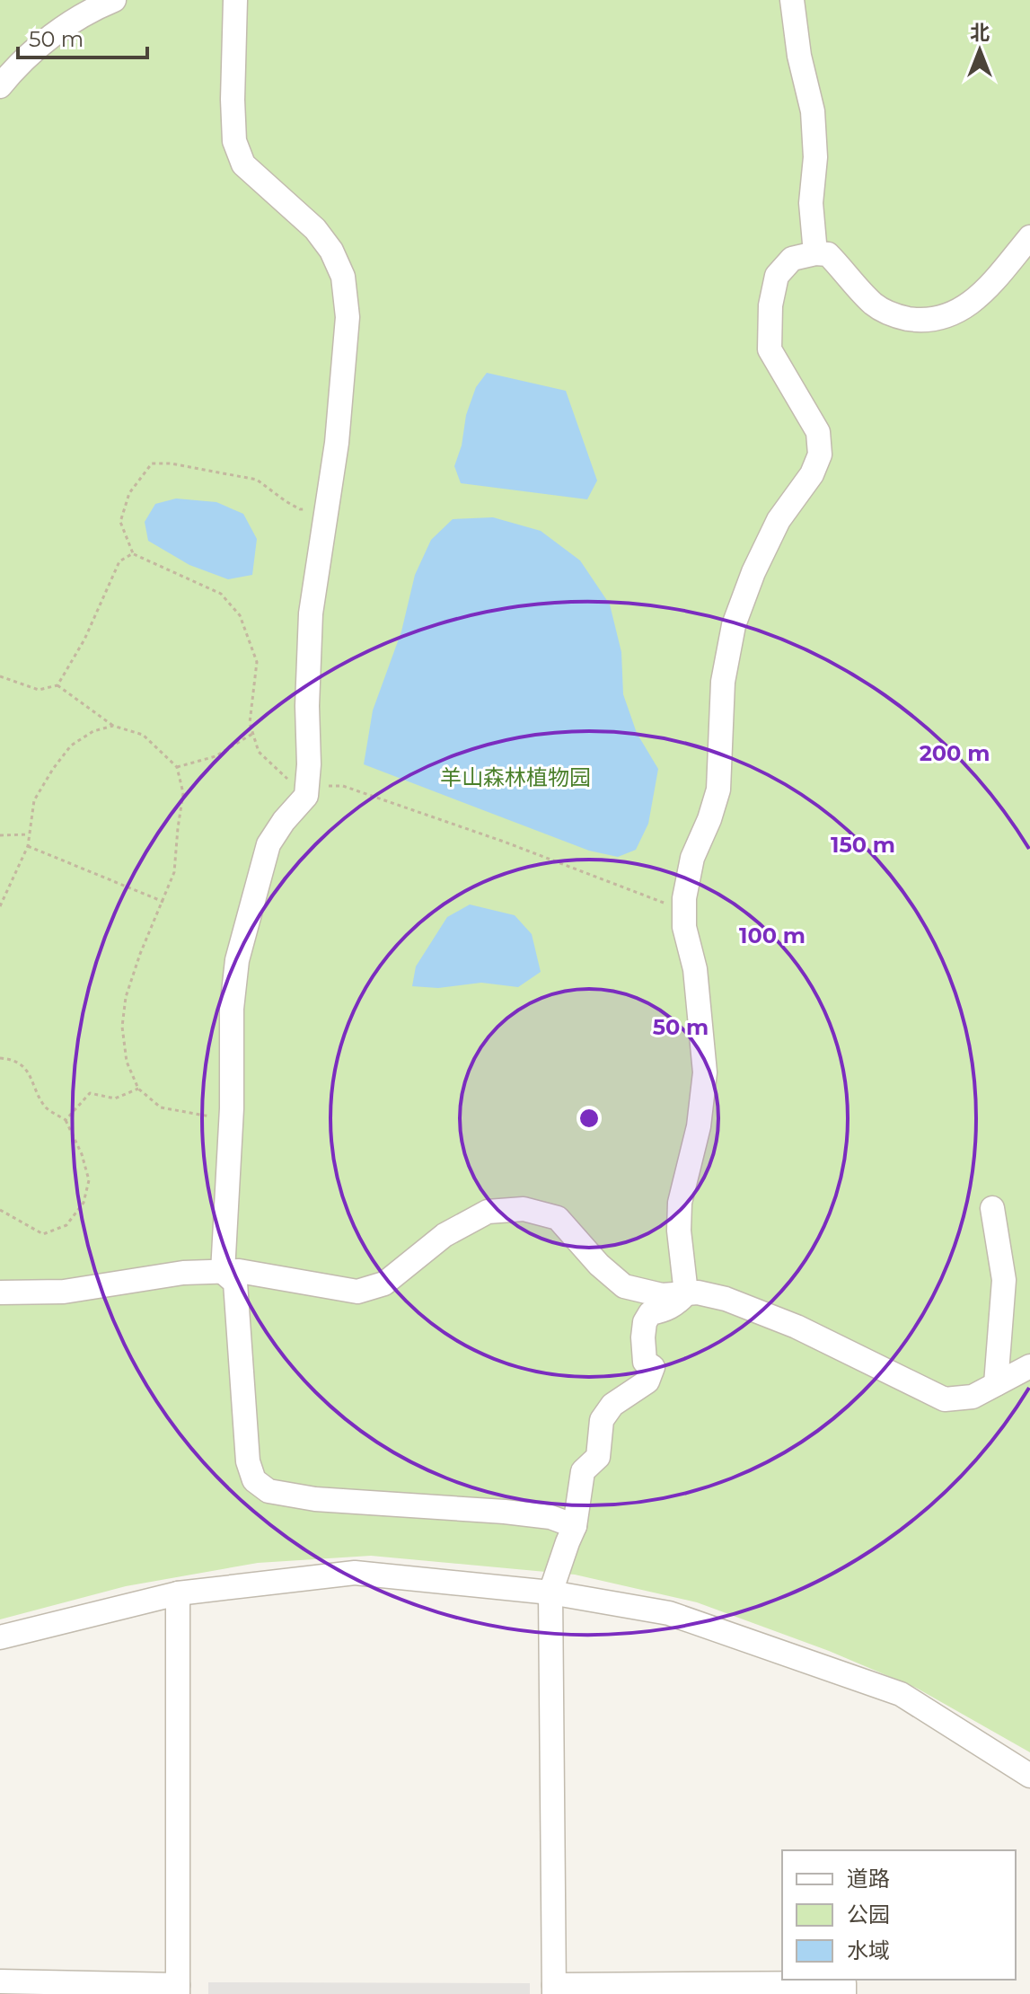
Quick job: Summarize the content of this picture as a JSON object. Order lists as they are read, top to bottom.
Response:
{
  "parks": ["羊山森林植物园"],
  "legend": ["道路", "公园", "水域"],
  "scale_bar": "50 m",
  "north": "top",
  "rings": [
    "200 m",
    "150 m",
    "100 m",
    "50 m"
  ]
}
